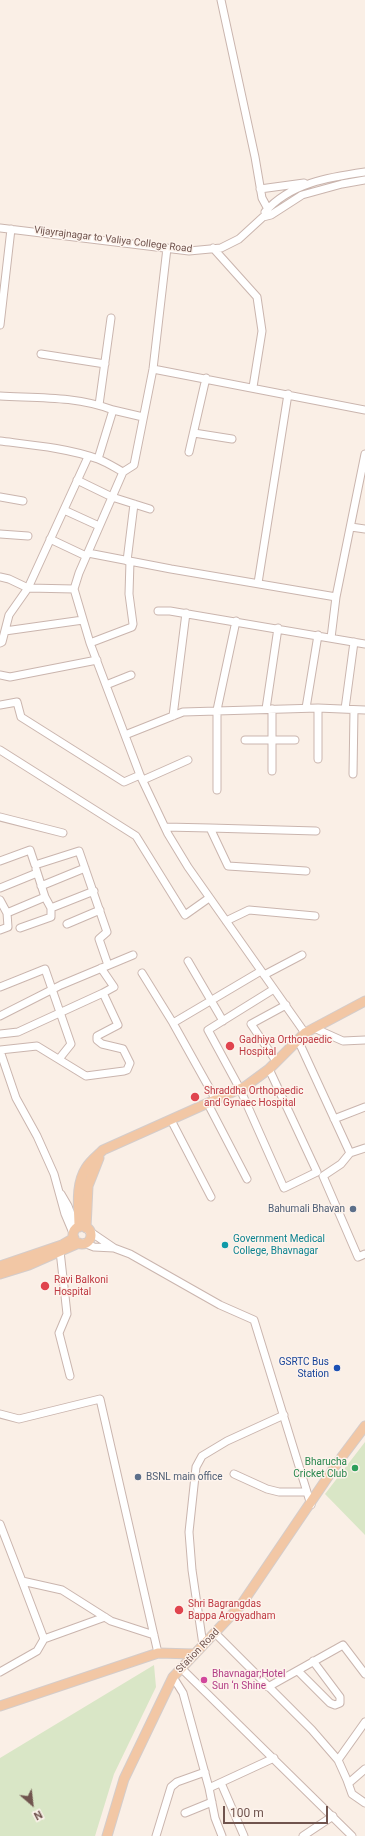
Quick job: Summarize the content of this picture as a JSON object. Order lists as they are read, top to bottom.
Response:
{
  "streets": {
    "main road": ["Station Road"],
    "street": ["Vijayrajnagar to Valiya College Road"]
  },
  "places": [
    "Gadhiya Orthopaedic Hospital",
    "Shraddha Orthopaedic and Gynaec Hospital",
    "Bahumali Bhavan",
    "Government Medical College, Bhavnagar",
    "Ravi Balkoni Hospital",
    "GSRTC Bus Station",
    "Bharucha Cricket Club",
    "BSNL main office",
    "Shri Bagrangdas Bappa Arogyadham",
    "Bhavnagar;Hotel Sun ‘n Shine"
  ],
  "scale_bar": "100 m",
  "north": "bottom right"
}
